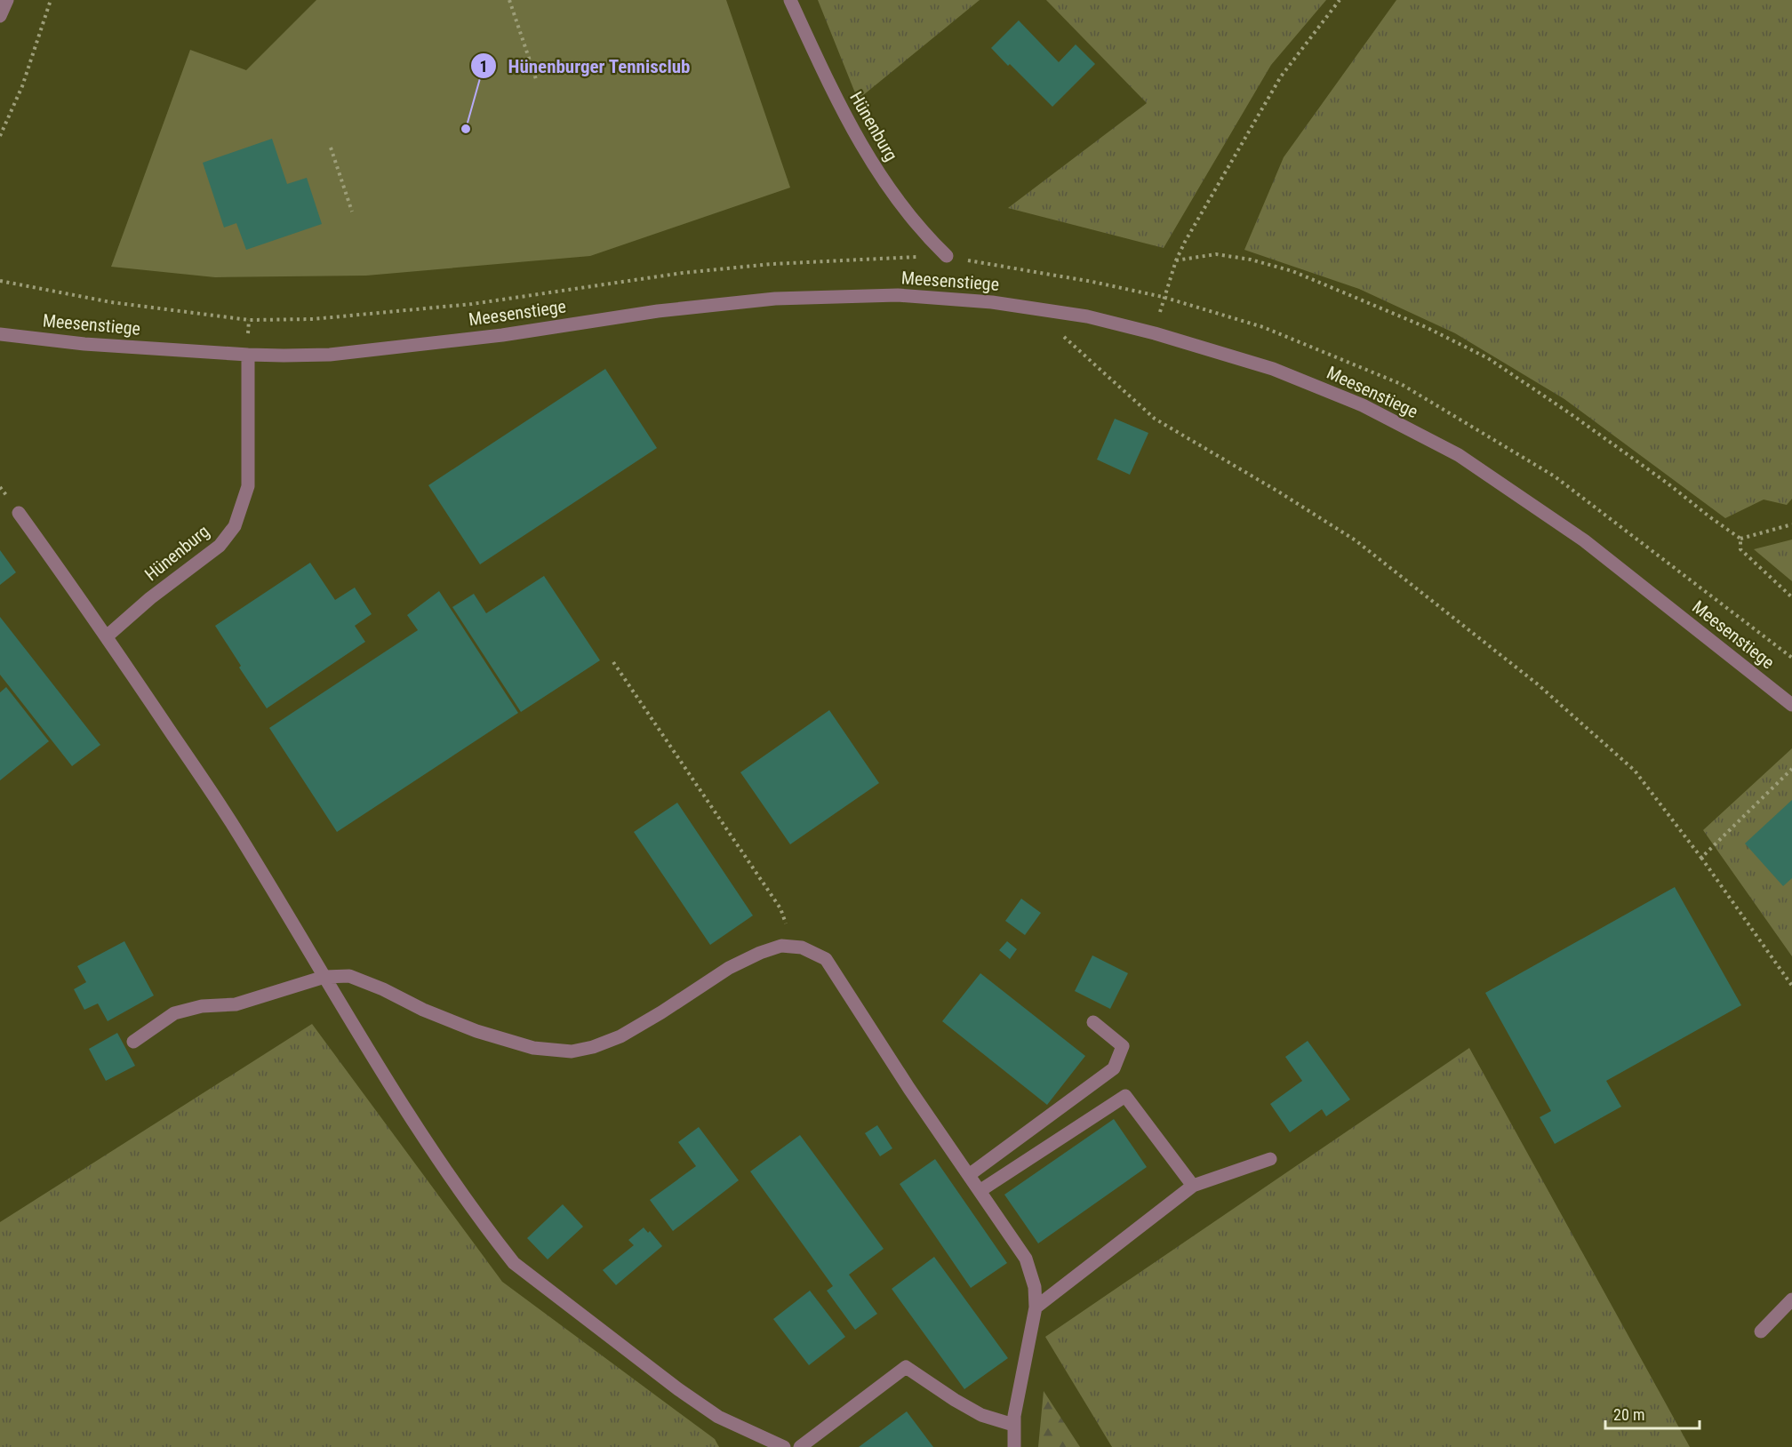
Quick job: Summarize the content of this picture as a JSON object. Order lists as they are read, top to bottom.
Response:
{
  "streets": {
    "street": ["Hünenburg", "Meesenstiege"]
  },
  "crossings": [
    ["Hünenburg", "Meesenstiege"]
  ],
  "places": ["Hünenburger Tennisclub"],
  "scale_bar": "20 m"
}
